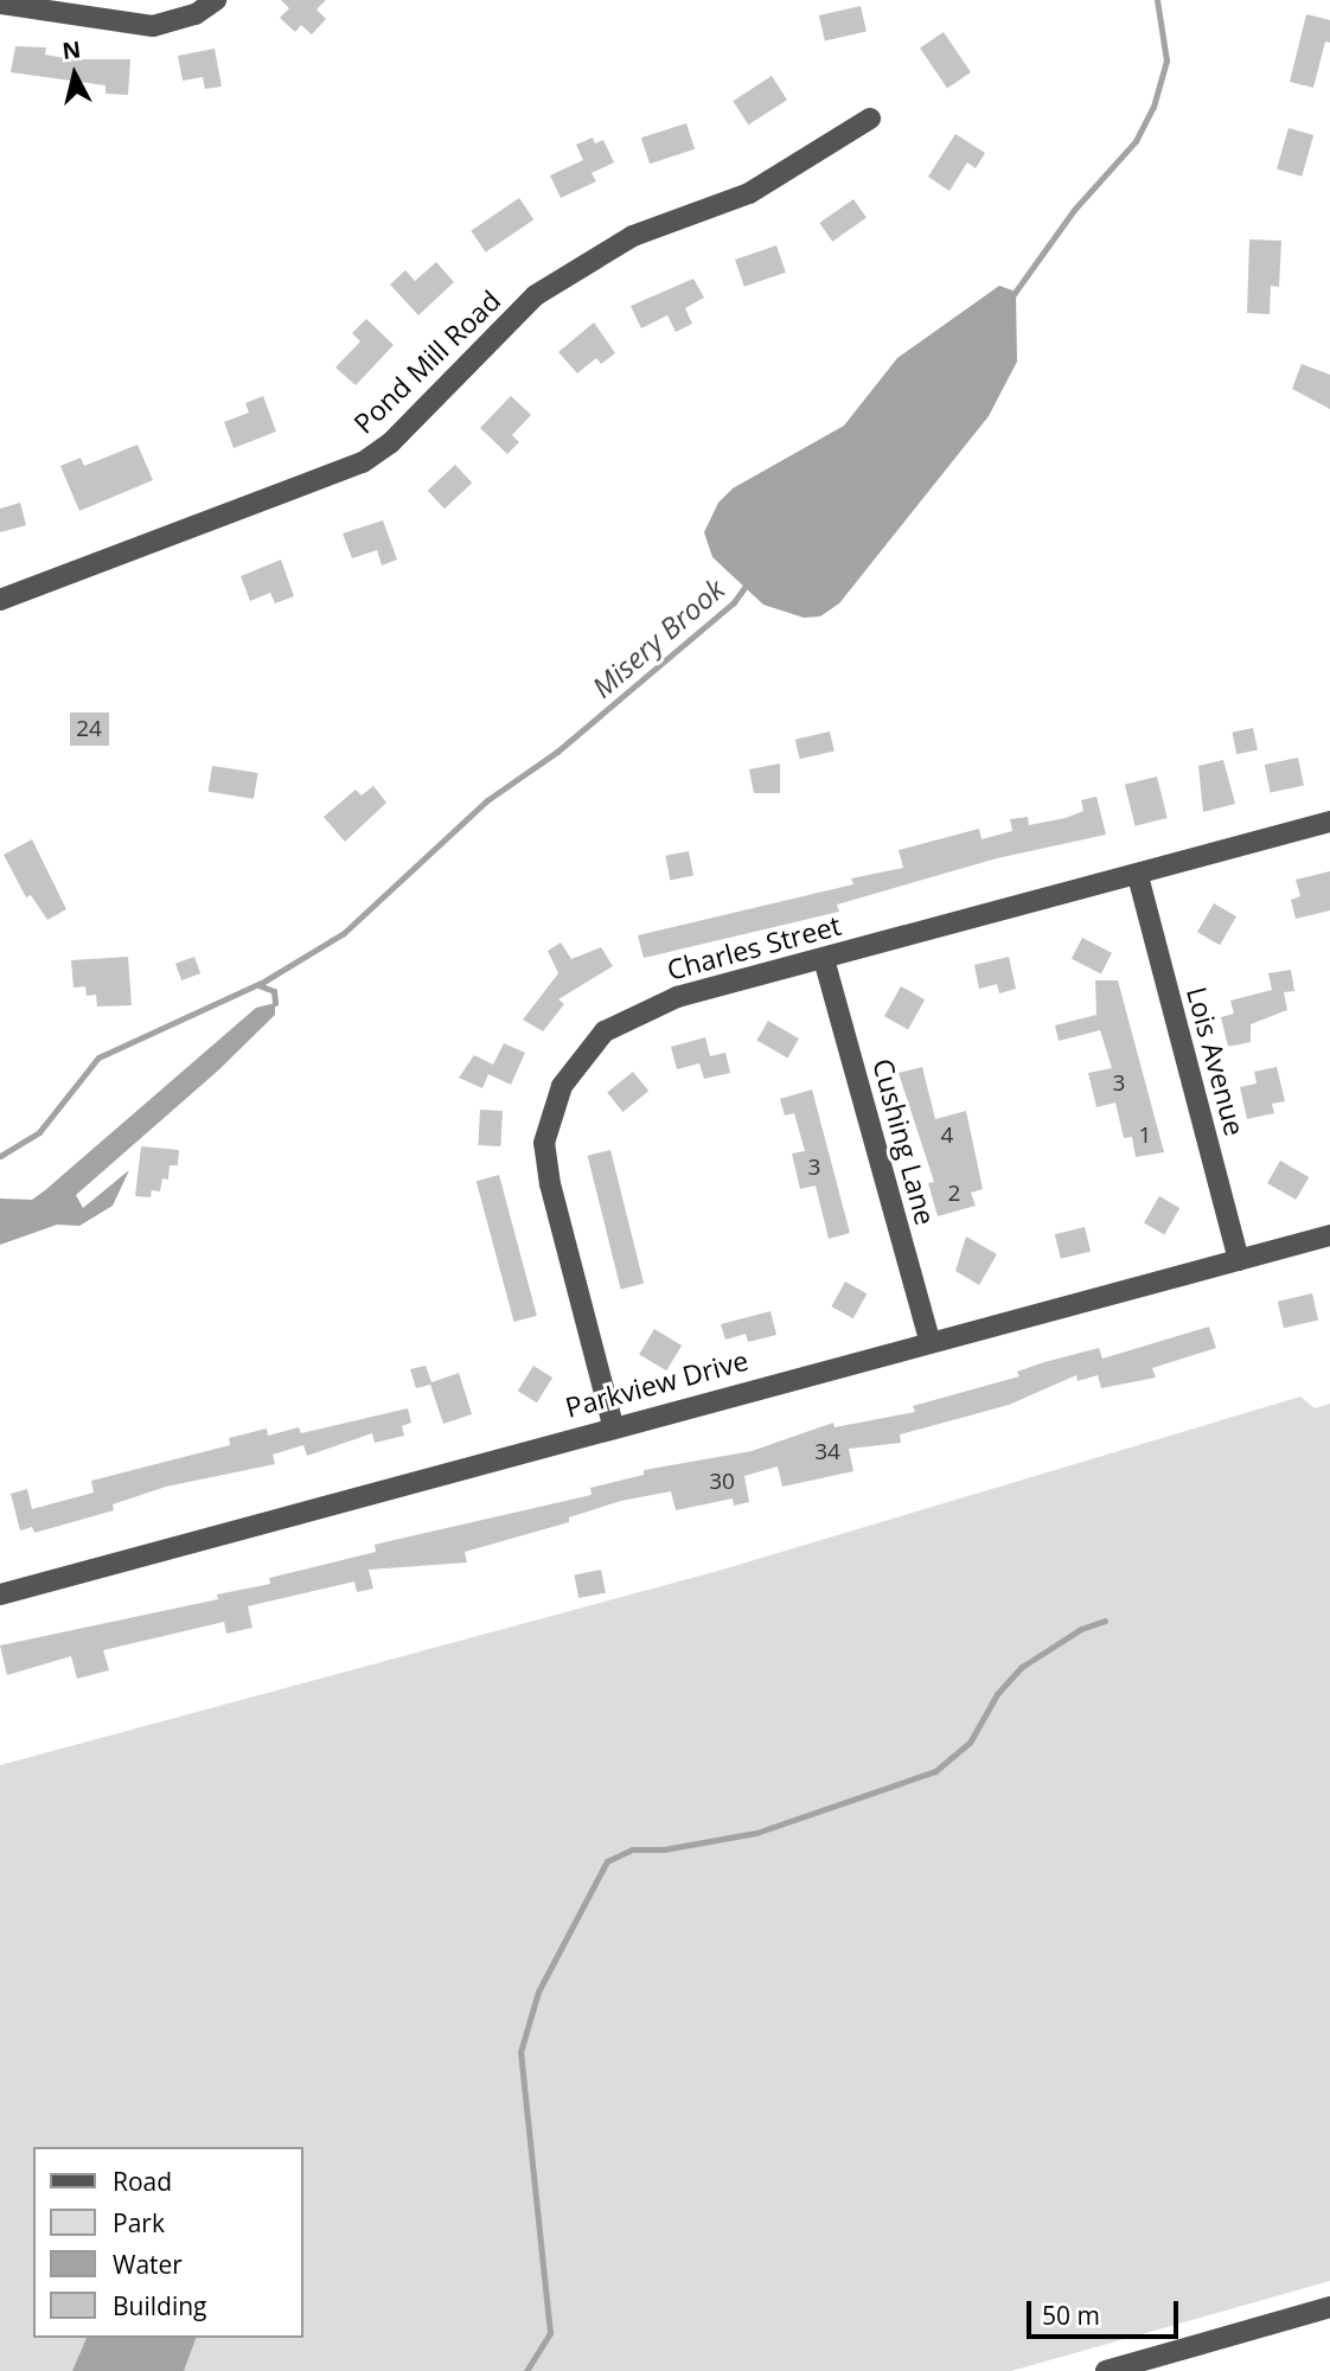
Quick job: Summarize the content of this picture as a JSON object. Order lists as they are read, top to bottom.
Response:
{
  "streets": {
    "street": [
      "Pond Mill Road",
      "Charles Street",
      "Lois Avenue",
      "Cushing Lane",
      "Parkview Drive"
    ]
  },
  "crossings": [
    ["Charles Street", "Lois Avenue"],
    ["Charles Street", "Cushing Lane"],
    ["Charles Street", "Parkview Drive"],
    ["Lois Avenue", "Parkview Drive"],
    ["Cushing Lane", "Parkview Drive"]
  ],
  "water": ["Misery Brook"],
  "house_numbers": [
    "24",
    "3",
    "4",
    "1",
    "3",
    "2",
    "34",
    "30"
  ],
  "legend": [
    "Road",
    "Park",
    "Water",
    "Building"
  ],
  "scale_bar": "50 m",
  "north": "top"
}
